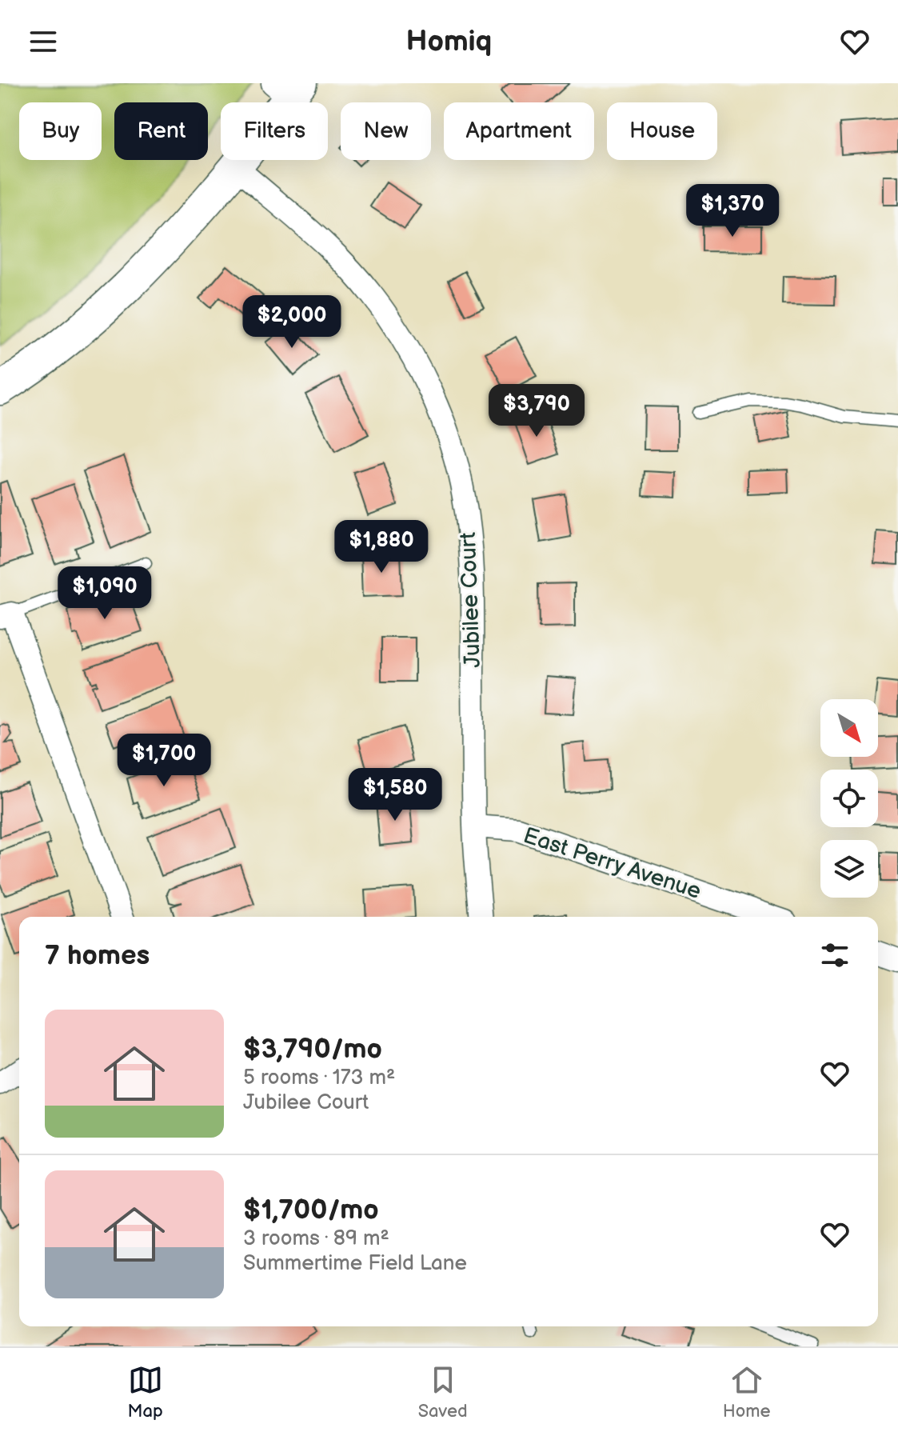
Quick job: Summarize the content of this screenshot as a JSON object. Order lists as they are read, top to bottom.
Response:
{
  "streets": {
    "street": ["Jubilee Court", "East Perry Avenue"]
  },
  "crossings": [
    ["Jubilee Court", "East Perry Avenue"]
  ],
  "north": "bottom right",
  "page": {
    "header": "Homiq",
    "chip": [
      "Buy",
      "Rent",
      "Filters",
      "New",
      "Apartment",
      "House"
    ],
    "price": [
      "$1,370",
      "$2,000",
      "$3,790",
      "$1,880",
      "$1,090",
      "$1,700",
      "$1,580"
    ],
    "heading": "7 homes",
    "list": [
      {
        "name": "$3,790/mo",
        "note": "5 rooms · 173 m² · Jubilee Court"
      },
      {
        "name": "$1,700/mo",
        "note": "3 rooms · 89 m² · Summertime Field Lane"
      }
    ],
    "tabs": ["Map", "Saved", "Home"]
  }
}
